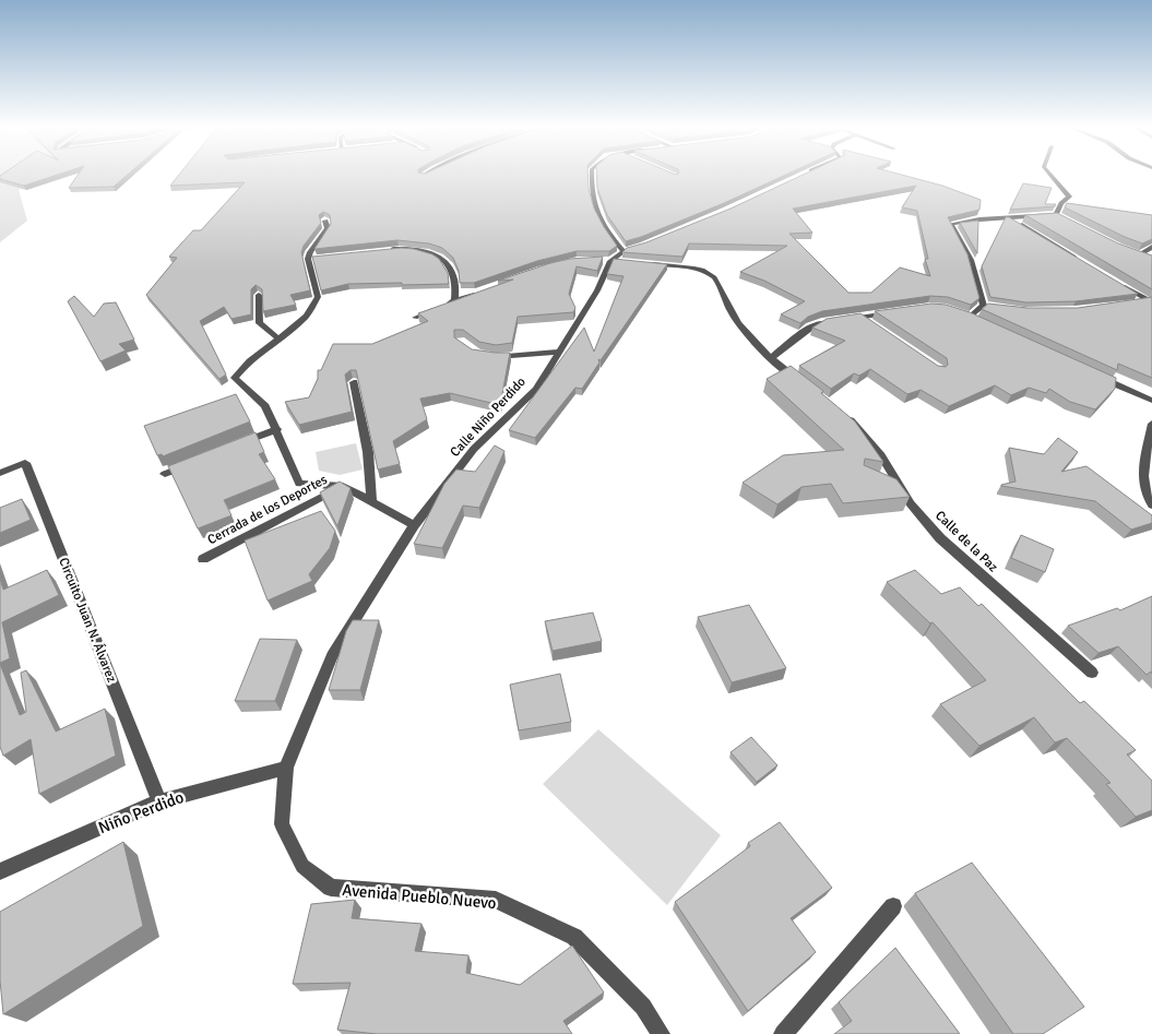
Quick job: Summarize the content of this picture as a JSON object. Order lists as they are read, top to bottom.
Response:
{
  "streets": {
    "street": [
      "Calle Niño Perdido",
      "Cerrada de los Deportes",
      "Calle de la Paz",
      "Circuito Juan N. Álvarez",
      "Niño Perdido",
      "Avenida Pueblo Nuevo"
    ]
  },
  "crossings": [
    ["Calle Niño Perdido", "Niño Perdido"],
    ["Calle Niño Perdido", "Avenida Pueblo Nuevo"],
    ["Circuito Juan N. Álvarez", "Niño Perdido"],
    ["Niño Perdido", "Avenida Pueblo Nuevo"]
  ]
}
